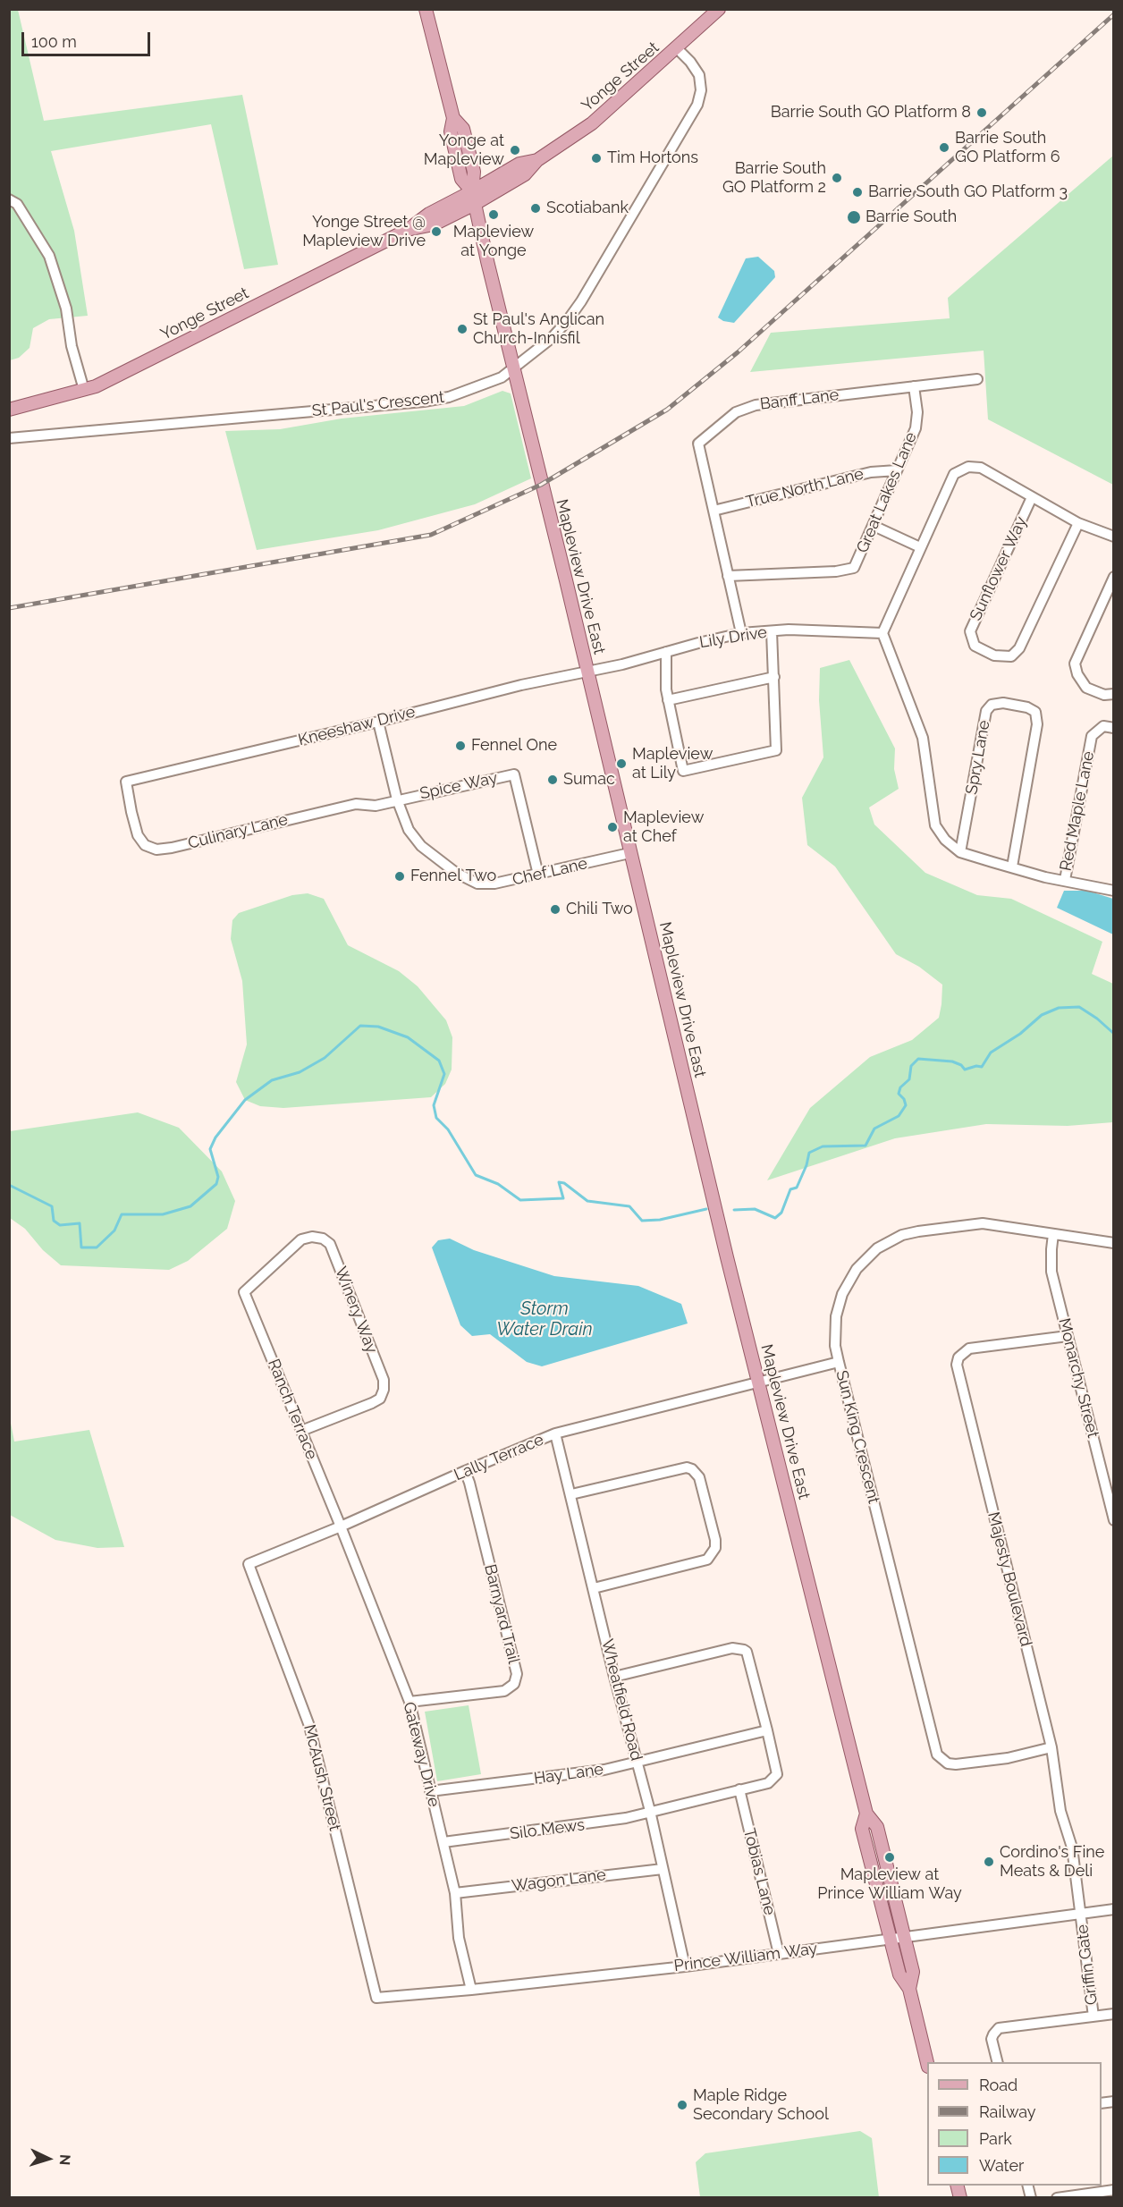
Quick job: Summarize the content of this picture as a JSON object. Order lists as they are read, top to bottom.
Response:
{
  "streets": {
    "main road": ["Yonge Street", "Mapleview Drive East"],
    "street": [
      "Banff Lane",
      "St Paul's Crescent",
      "True North Lane",
      "Great Lakes Lane",
      "Sunflower Way",
      "Lily Drive",
      "Kneeshaw Drive",
      "Spry Lane",
      "Spice Way",
      "Red Maple Lane",
      "Culinary Lane",
      "Chef Lane",
      "Winery Way",
      "Monarchy Street",
      "Ranch Terrace",
      "Sun King Crescent",
      "Lally Terrace",
      "Majesty Boulevard",
      "Barnyard Trail",
      "Wheatfield Road",
      "Gateway Drive",
      "Hay Lane",
      "McAush Street",
      "Silo Mews",
      "Tobias Lane",
      "Wagon Lane",
      "Prince William Way",
      "Griffin Gate"
    ]
  },
  "crossings": [
    ["Yonge Street", "St Paul's Crescent"],
    ["Yonge Street", "Mapleview Drive East"],
    ["Banff Lane", "True North Lane"],
    ["Banff Lane", "Great Lakes Lane"],
    ["Banff Lane", "Lily Drive"],
    ["St Paul's Crescent", "Mapleview Drive East"],
    ["True North Lane", "Great Lakes Lane"],
    ["Mapleview Drive East", "Lily Drive"],
    ["Mapleview Drive East", "Kneeshaw Drive"],
    ["Mapleview Drive East", "Chef Lane"],
    ["Mapleview Drive East", "Lally Terrace"],
    ["Mapleview Drive East", "Prince William Way"],
    ["Lily Drive", "Kneeshaw Drive"],
    ["Kneeshaw Drive", "Culinary Lane"],
    ["Kneeshaw Drive", "Chef Lane"],
    ["Spice Way", "Culinary Lane"],
    ["Spice Way", "Chef Lane"],
    ["Culinary Lane", "Chef Lane"],
    ["Winery Way", "Ranch Terrace"],
    ["Monarchy Street", "Sun King Crescent"],
    ["Monarchy Street", "Majesty Boulevard"],
    ["Ranch Terrace", "Lally Terrace"],
    ["Ranch Terrace", "Gateway Drive"],
    ["Sun King Crescent", "Lally Terrace"],
    ["Sun King Crescent", "Majesty Boulevard"],
    ["Lally Terrace", "Barnyard Trail"],
    ["Lally Terrace", "Wheatfield Road"],
    ["Lally Terrace", "Gateway Drive"],
    ["Lally Terrace", "McAush Street"],
    ["Majesty Boulevard", "Prince William Way"],
    ["Majesty Boulevard", "Griffin Gate"],
    ["Barnyard Trail", "Gateway Drive"],
    ["Wheatfield Road", "Hay Lane"],
    ["Wheatfield Road", "Silo Mews"],
    ["Wheatfield Road", "Wagon Lane"],
    ["Wheatfield Road", "Prince William Way"],
    ["Gateway Drive", "Hay Lane"],
    ["Gateway Drive", "Silo Mews"],
    ["Gateway Drive", "Wagon Lane"],
    ["Gateway Drive", "Prince William Way"],
    ["Hay Lane", "Silo Mews"],
    ["McAush Street", "Prince William Way"],
    ["Silo Mews", "Tobias Lane"],
    ["Tobias Lane", "Prince William Way"],
    ["Prince William Way", "Griffin Gate"]
  ],
  "water": ["Storm Water Drain"],
  "places": [
    "Barrie South GO Platform 8",
    "Barrie South GO Platform 6",
    "Yonge at Mapleview",
    "Tim Hortons",
    "Barrie South GO Platform 2",
    "Barrie South GO Platform 3",
    "Scotiabank",
    "Mapleview at Yonge",
    "Barrie South",
    "Yonge Street @ Mapleview Drive",
    "St Paul's Anglican Church-Innisfil",
    "Fennel One",
    "Mapleview at Lily",
    "Sumac",
    "Mapleview at Chef",
    "Fennel Two",
    "Chili Two",
    "Mapleview at Prince William Way",
    "Cordino's Fine Meats & Deli",
    "Maple Ridge Secondary School"
  ],
  "legend": [
    "Road",
    "Railway",
    "Park",
    "Water"
  ],
  "scale_bar": "100 m",
  "north": "right"
}
